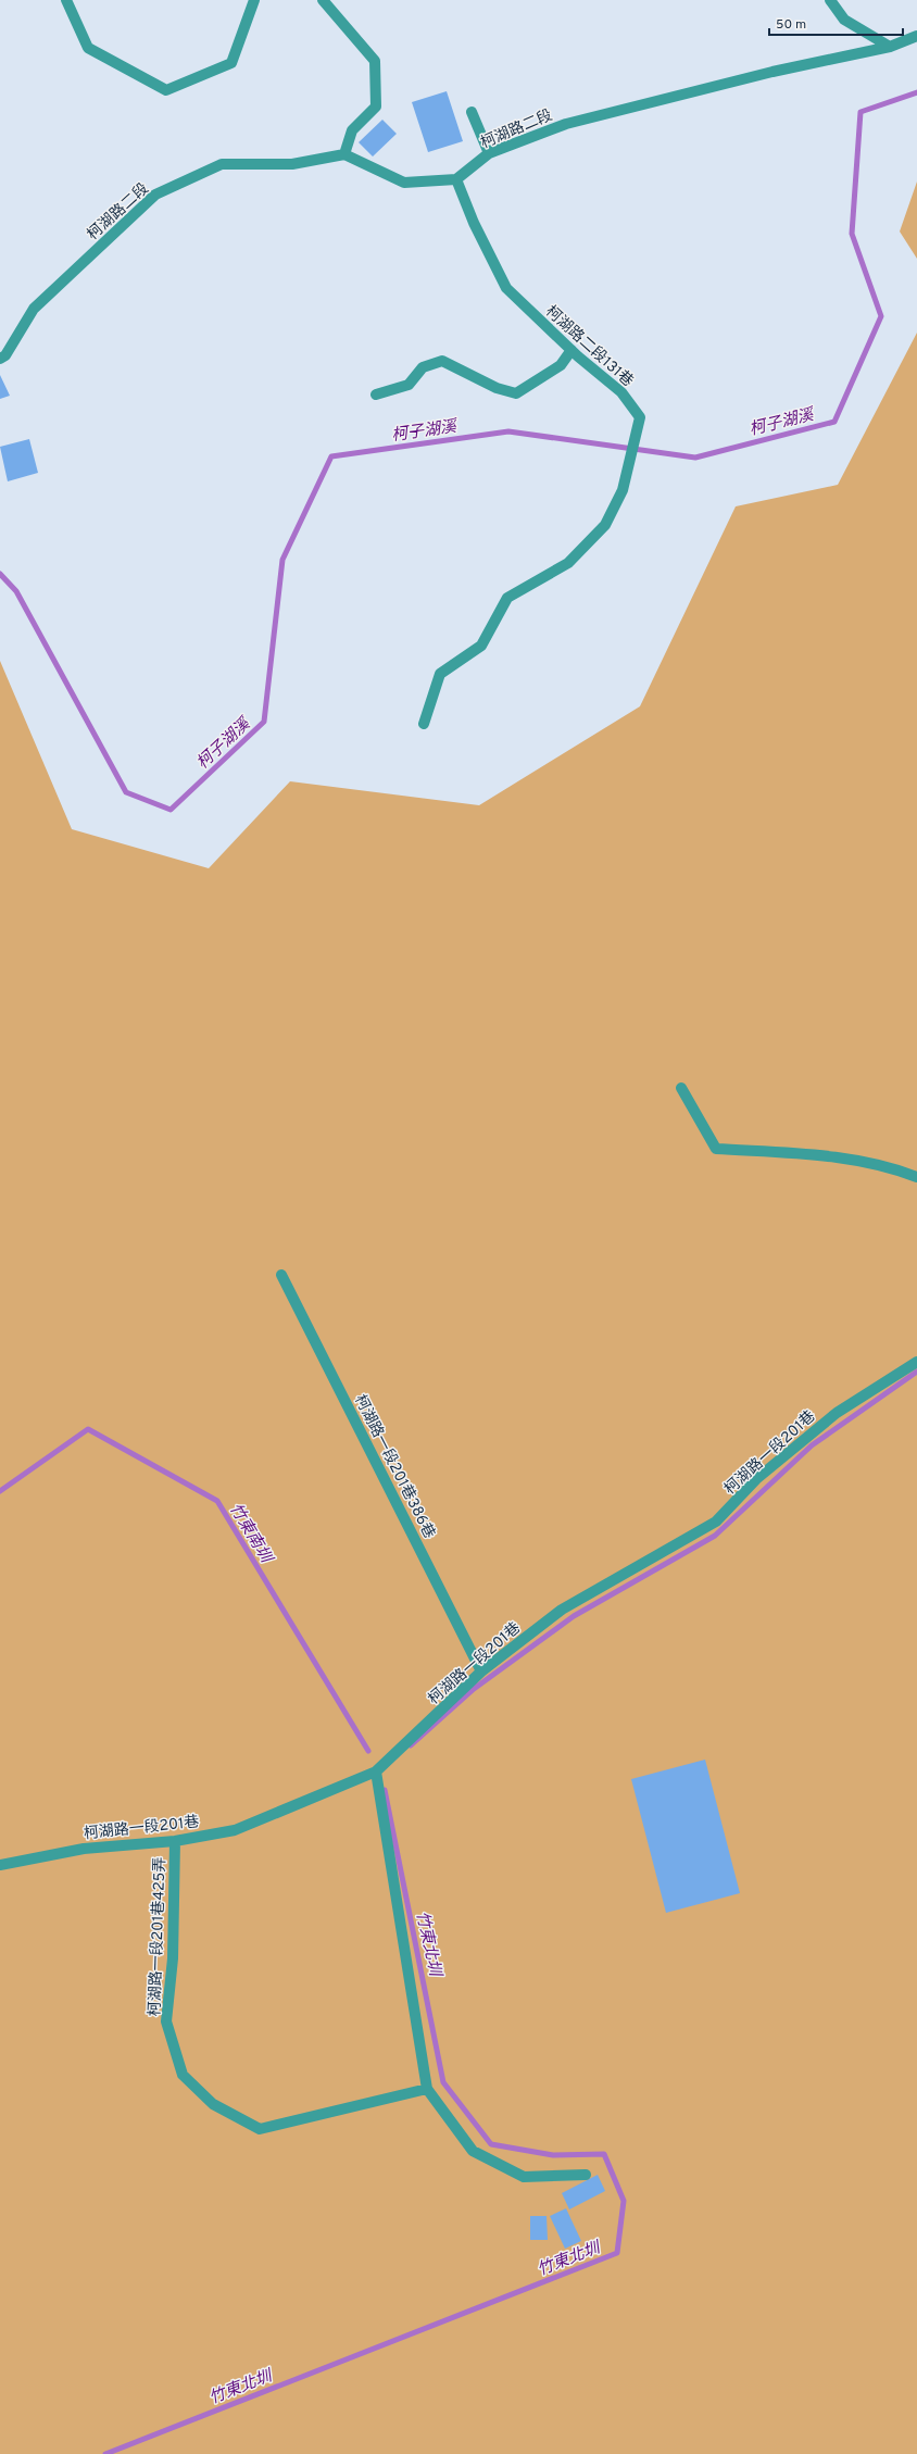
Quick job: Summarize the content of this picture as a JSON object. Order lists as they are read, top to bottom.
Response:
{
  "streets": {
    "street": [
      "柯湖路二段",
      "柯湖路二段131巷",
      "柯湖路一段201巷",
      "柯湖路一段201巷386巷",
      "柯湖路一段201巷425弄"
    ]
  },
  "crossings": [
    ["柯湖路二段", "柯湖路二段131巷"],
    ["柯湖路一段201巷", "柯湖路一段201巷386巷"],
    ["柯湖路一段201巷", "柯湖路一段201巷425弄"]
  ],
  "water": ["柯子湖溪", "竹東南圳", "竹東北圳"],
  "scale_bar": "50 m"
}
